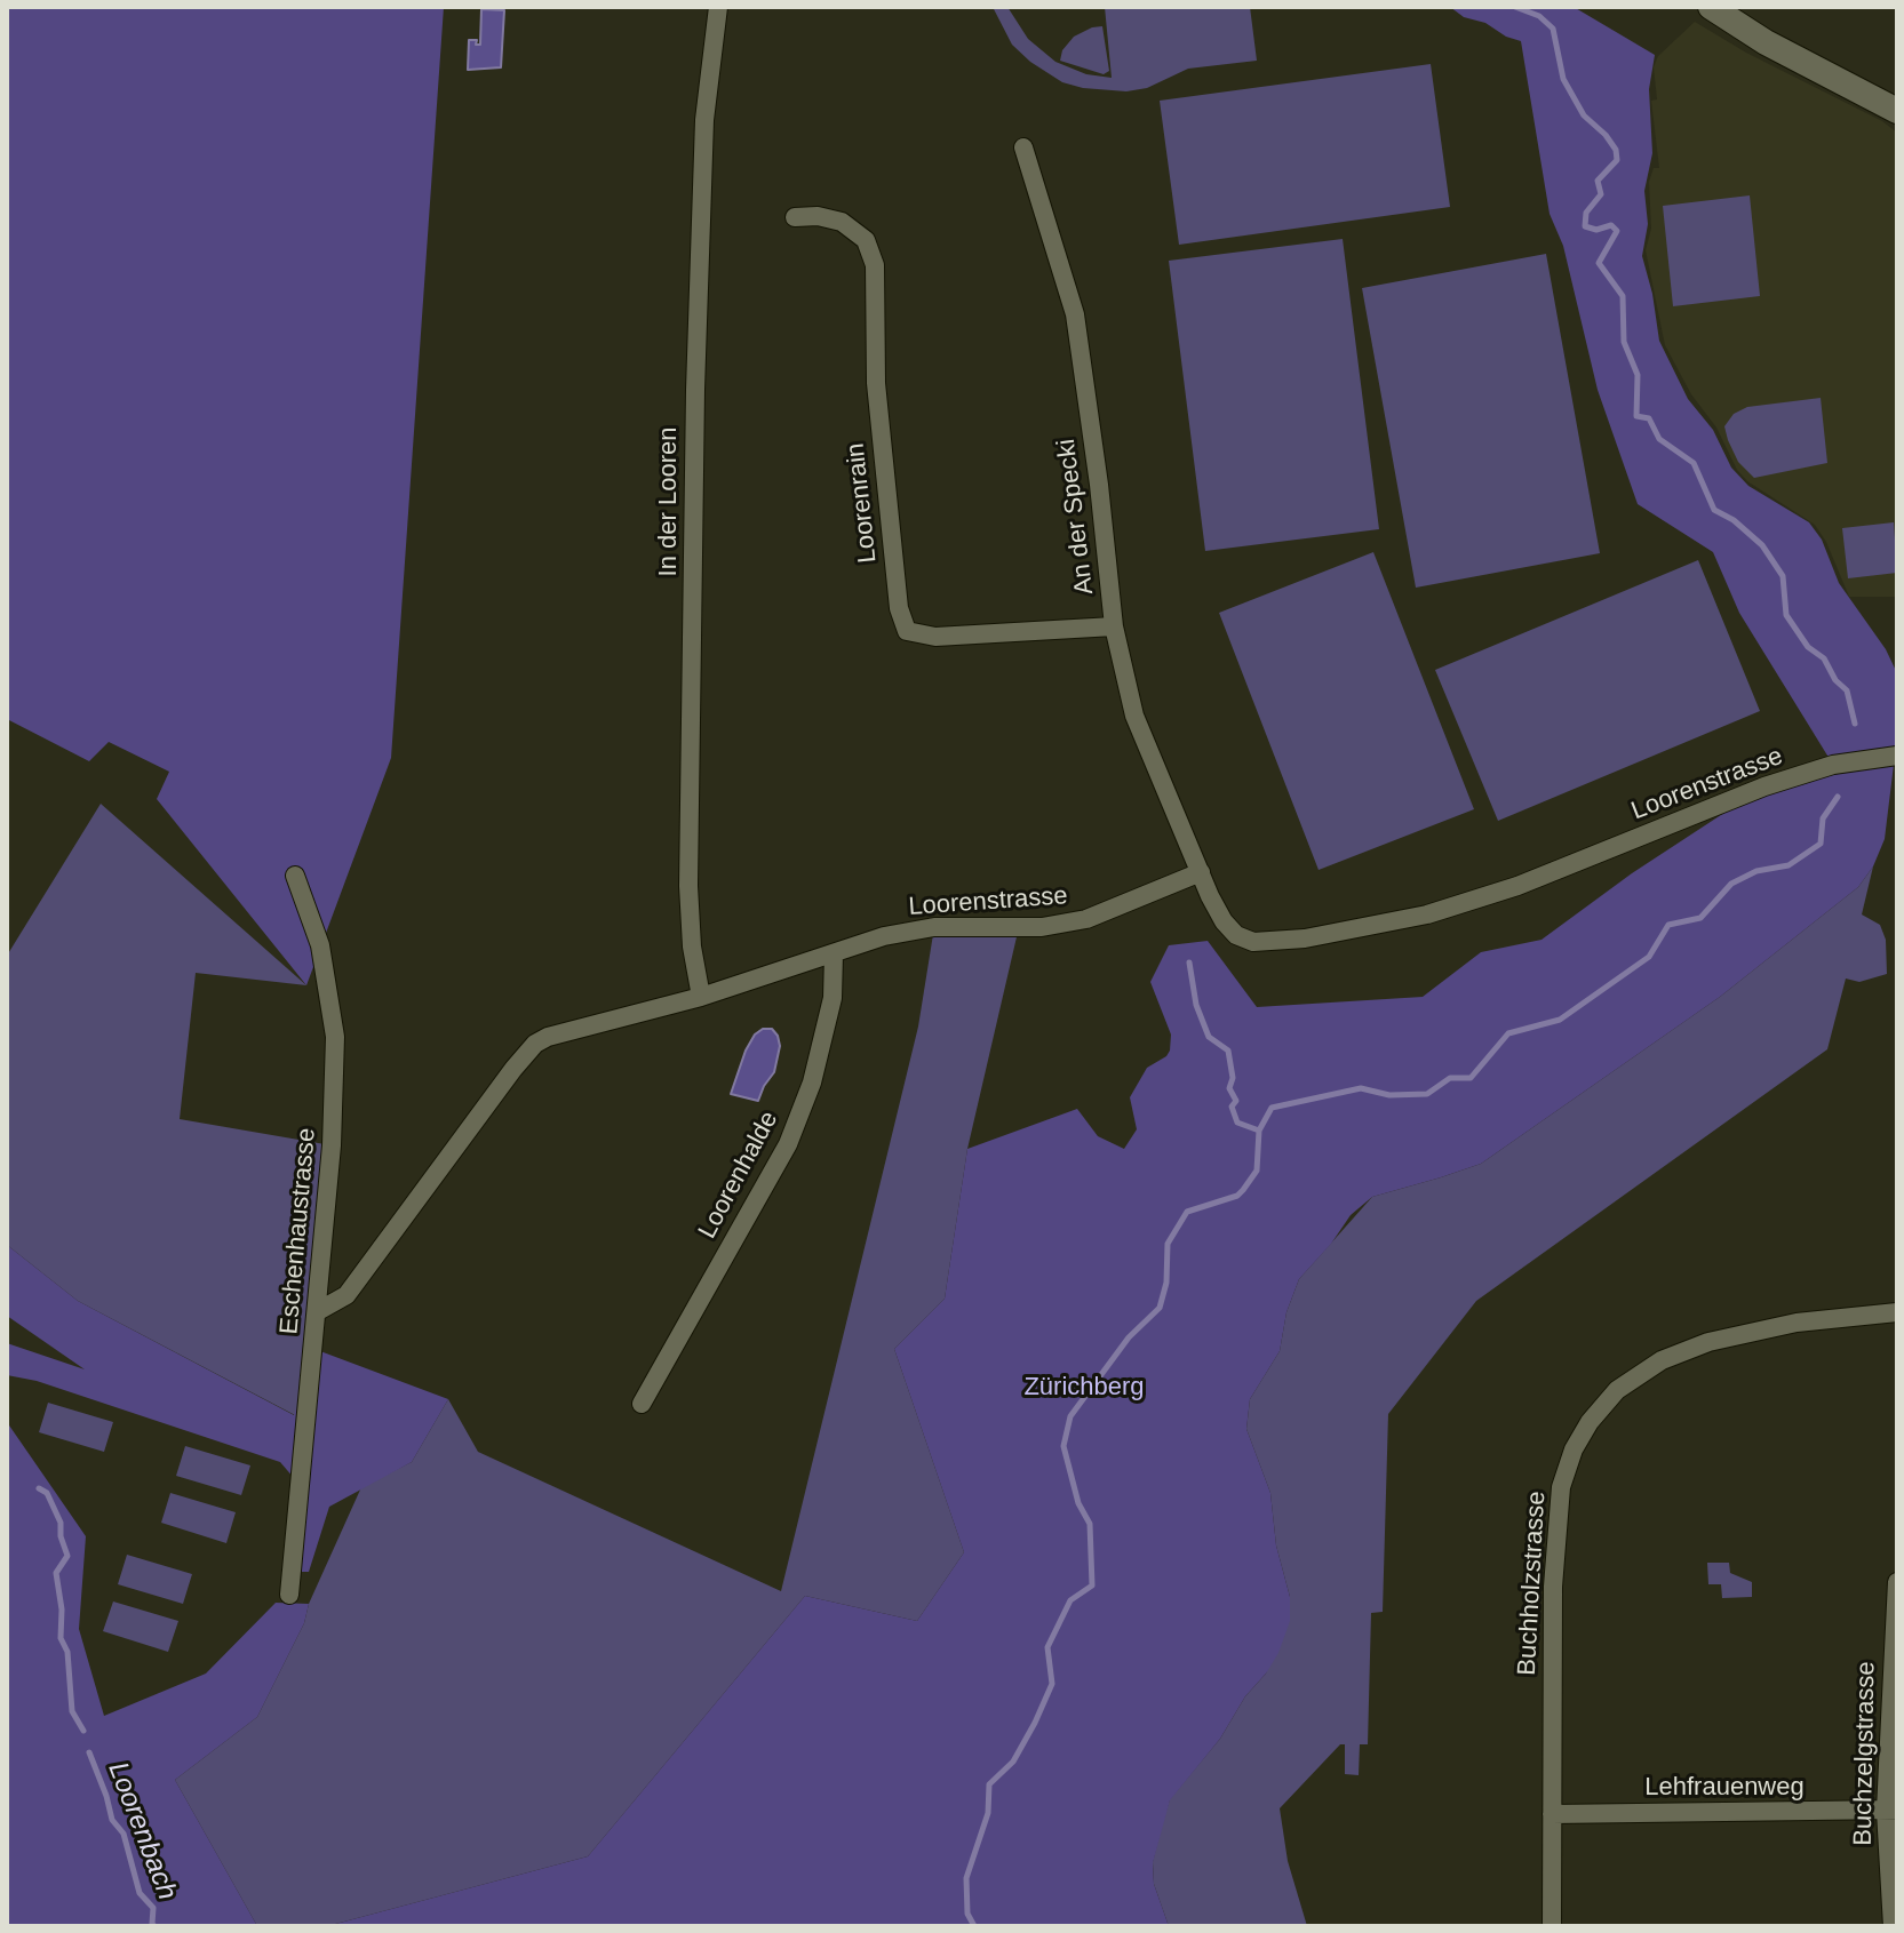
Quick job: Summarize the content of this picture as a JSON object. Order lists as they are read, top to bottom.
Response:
{
  "streets": {
    "street": [
      "In der Looren",
      "Loorenrain",
      "An der Specki",
      "Loorenstrasse",
      "Loorenhalde",
      "Eschenhaustrasse",
      "Buchholzstrasse",
      "Buchzelgstrasse",
      "Lehfrauenweg"
    ]
  },
  "crossings": [
    ["In der Looren", "Loorenstrasse"],
    ["Loorenrain", "An der Specki"],
    ["An der Specki", "Loorenstrasse"],
    ["Loorenstrasse", "Loorenhalde"],
    ["Loorenstrasse", "Eschenhaustrasse"],
    ["Buchholzstrasse", "Lehfrauenweg"],
    ["Buchzelgstrasse", "Lehfrauenweg"]
  ],
  "water": ["Loorenbach"],
  "parks": ["Zürichberg"]
}
